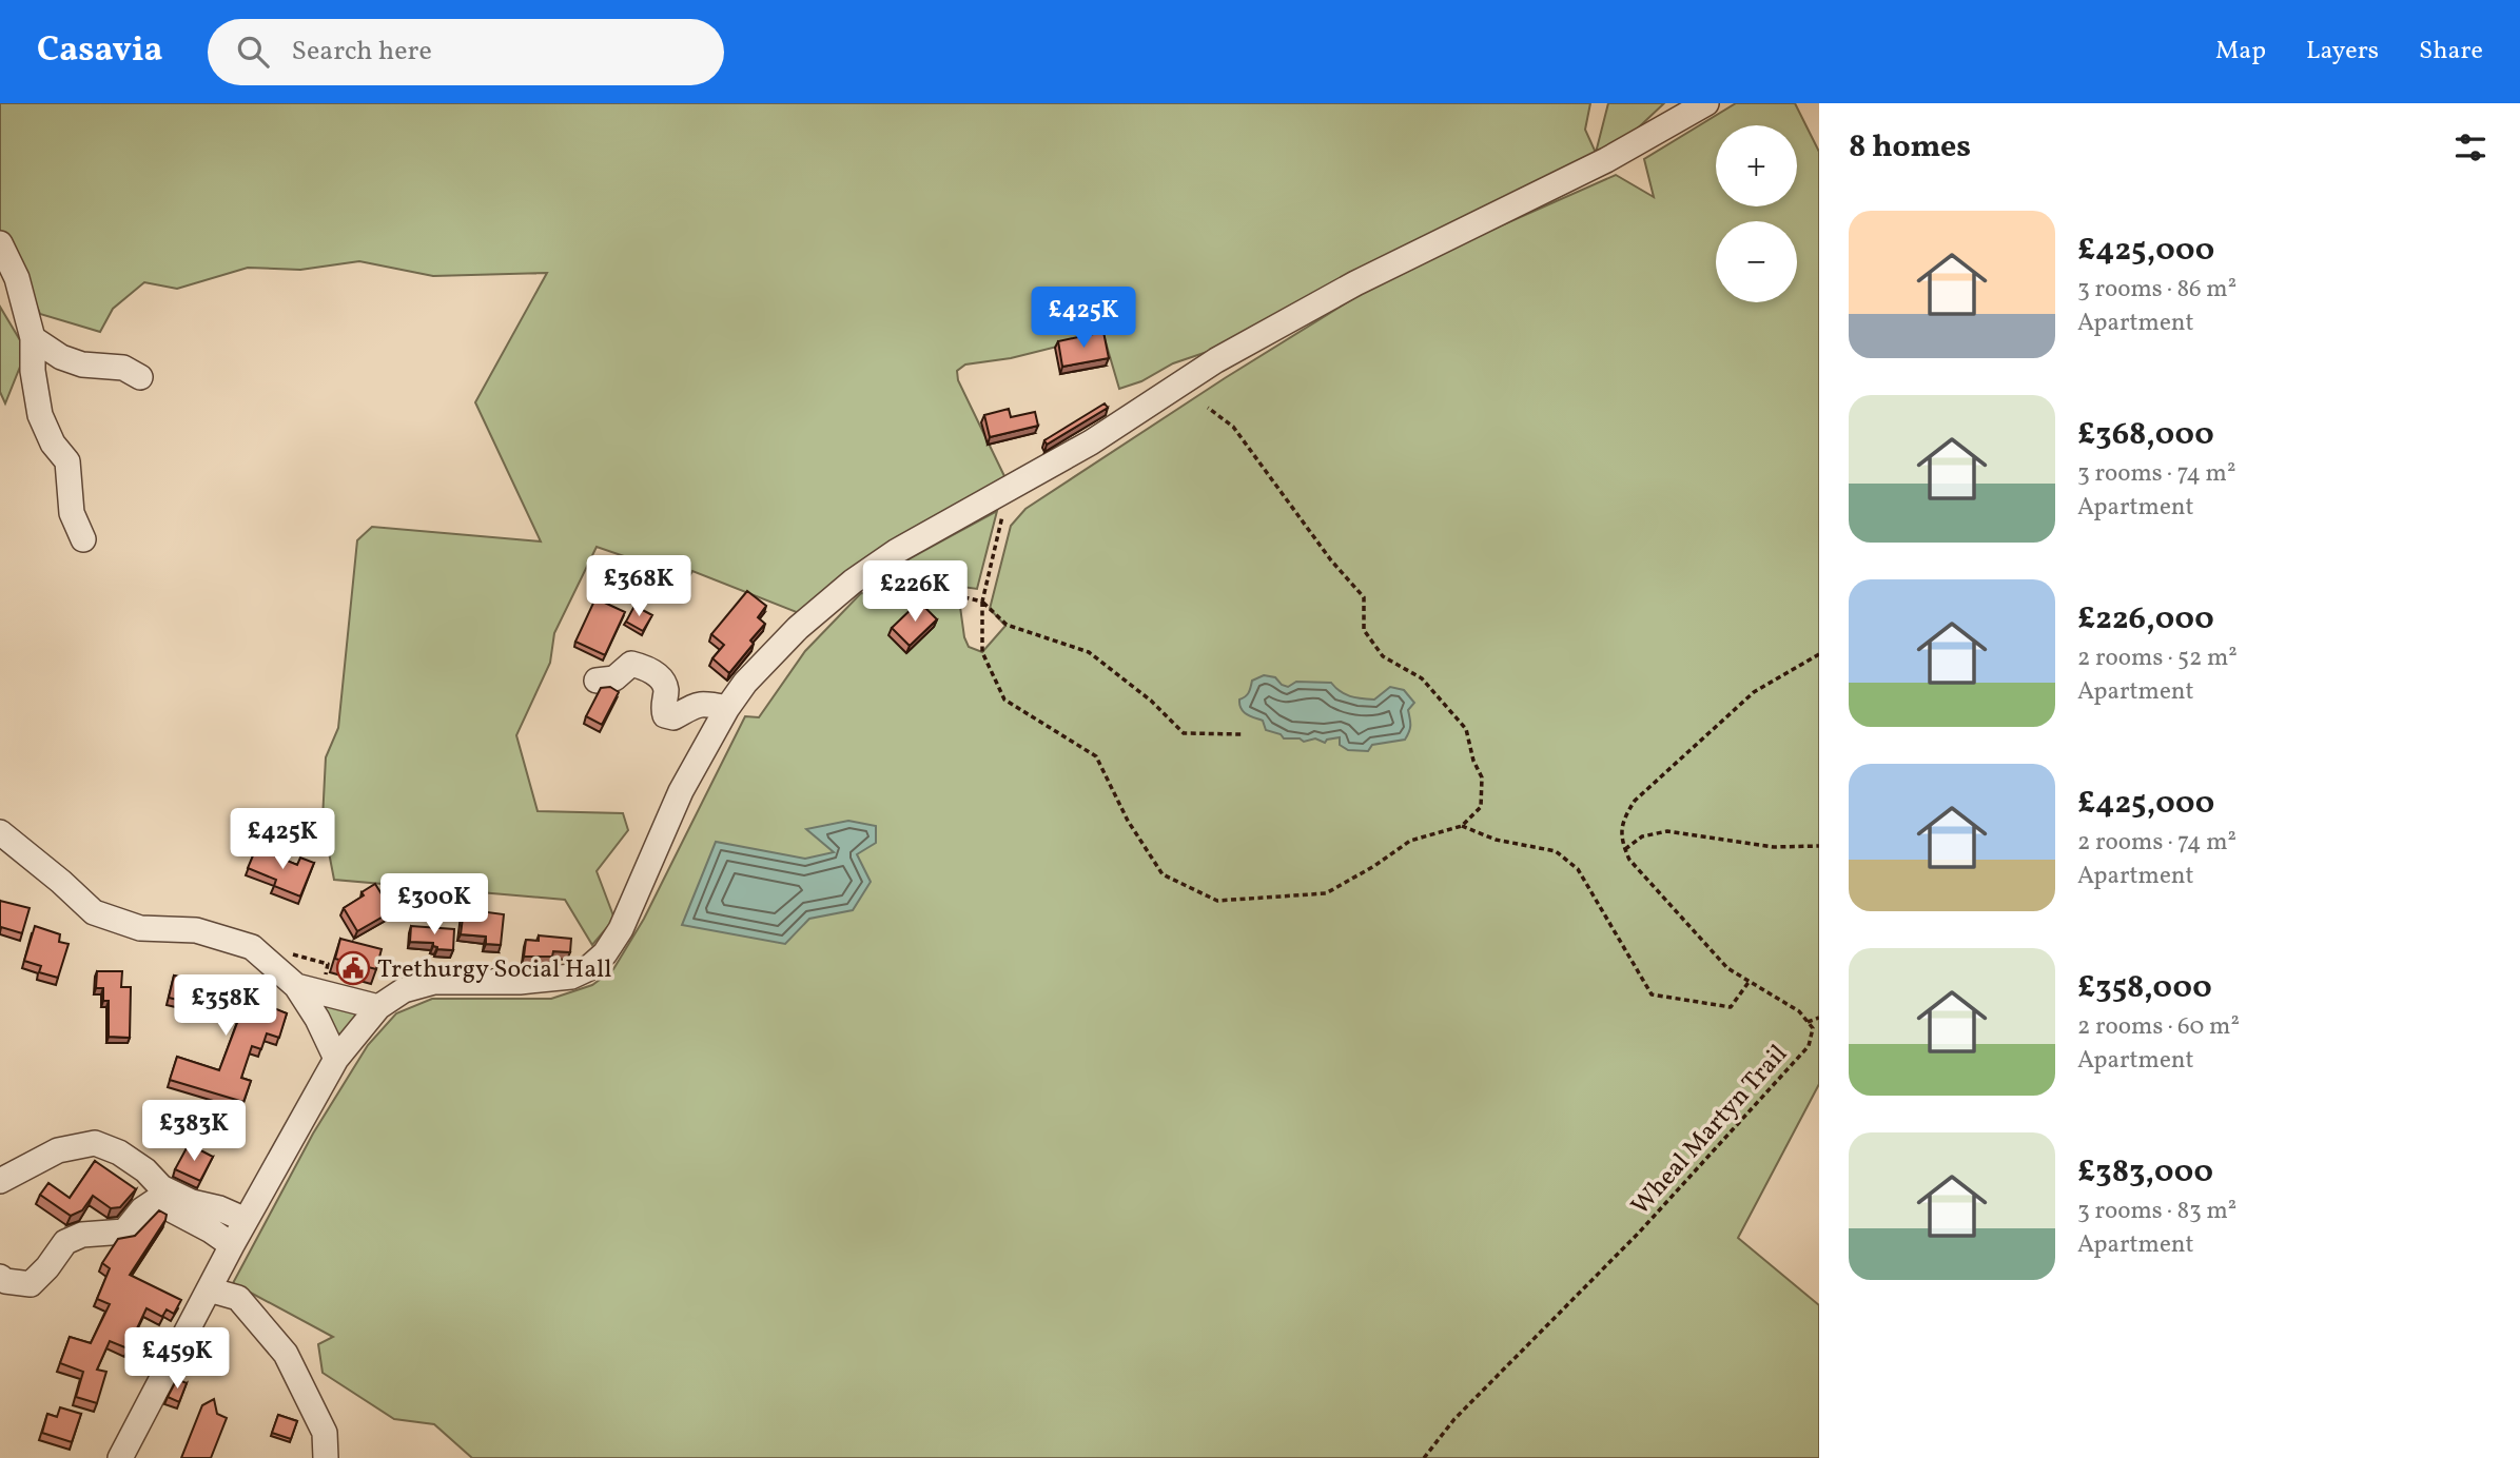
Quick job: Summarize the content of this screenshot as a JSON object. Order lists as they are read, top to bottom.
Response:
{
  "streets": {
    "path": ["Wheal Martyn Trail"]
  },
  "places": {
    "public building": ["Trethurgy Social Hall"]
  },
  "page": {
    "header": "Casavia",
    "search": "Search here",
    "nav": ["Map", "Layers", "Share"],
    "heading": "8 homes",
    "map_buttons": ["+", "−"],
    "list": [
      {
        "name": "£425,000",
        "note": "3 rooms · 86 m² · Apartment"
      },
      {
        "name": "£368,000",
        "note": "3 rooms · 74 m² · Apartment"
      },
      {
        "name": "£226,000",
        "note": "2 rooms · 52 m² · Apartment"
      },
      {
        "name": "£425,000",
        "note": "2 rooms · 74 m² · Apartment"
      },
      {
        "name": "£358,000",
        "note": "2 rooms · 60 m² · Apartment"
      },
      {
        "name": "£383,000",
        "note": "3 rooms · 83 m² · Apartment"
      }
    ],
    "price": [
      "£425K",
      "£368K",
      "£226K",
      "£425K",
      "£300K",
      "£358K",
      "£383K",
      "£459K"
    ]
  }
}
